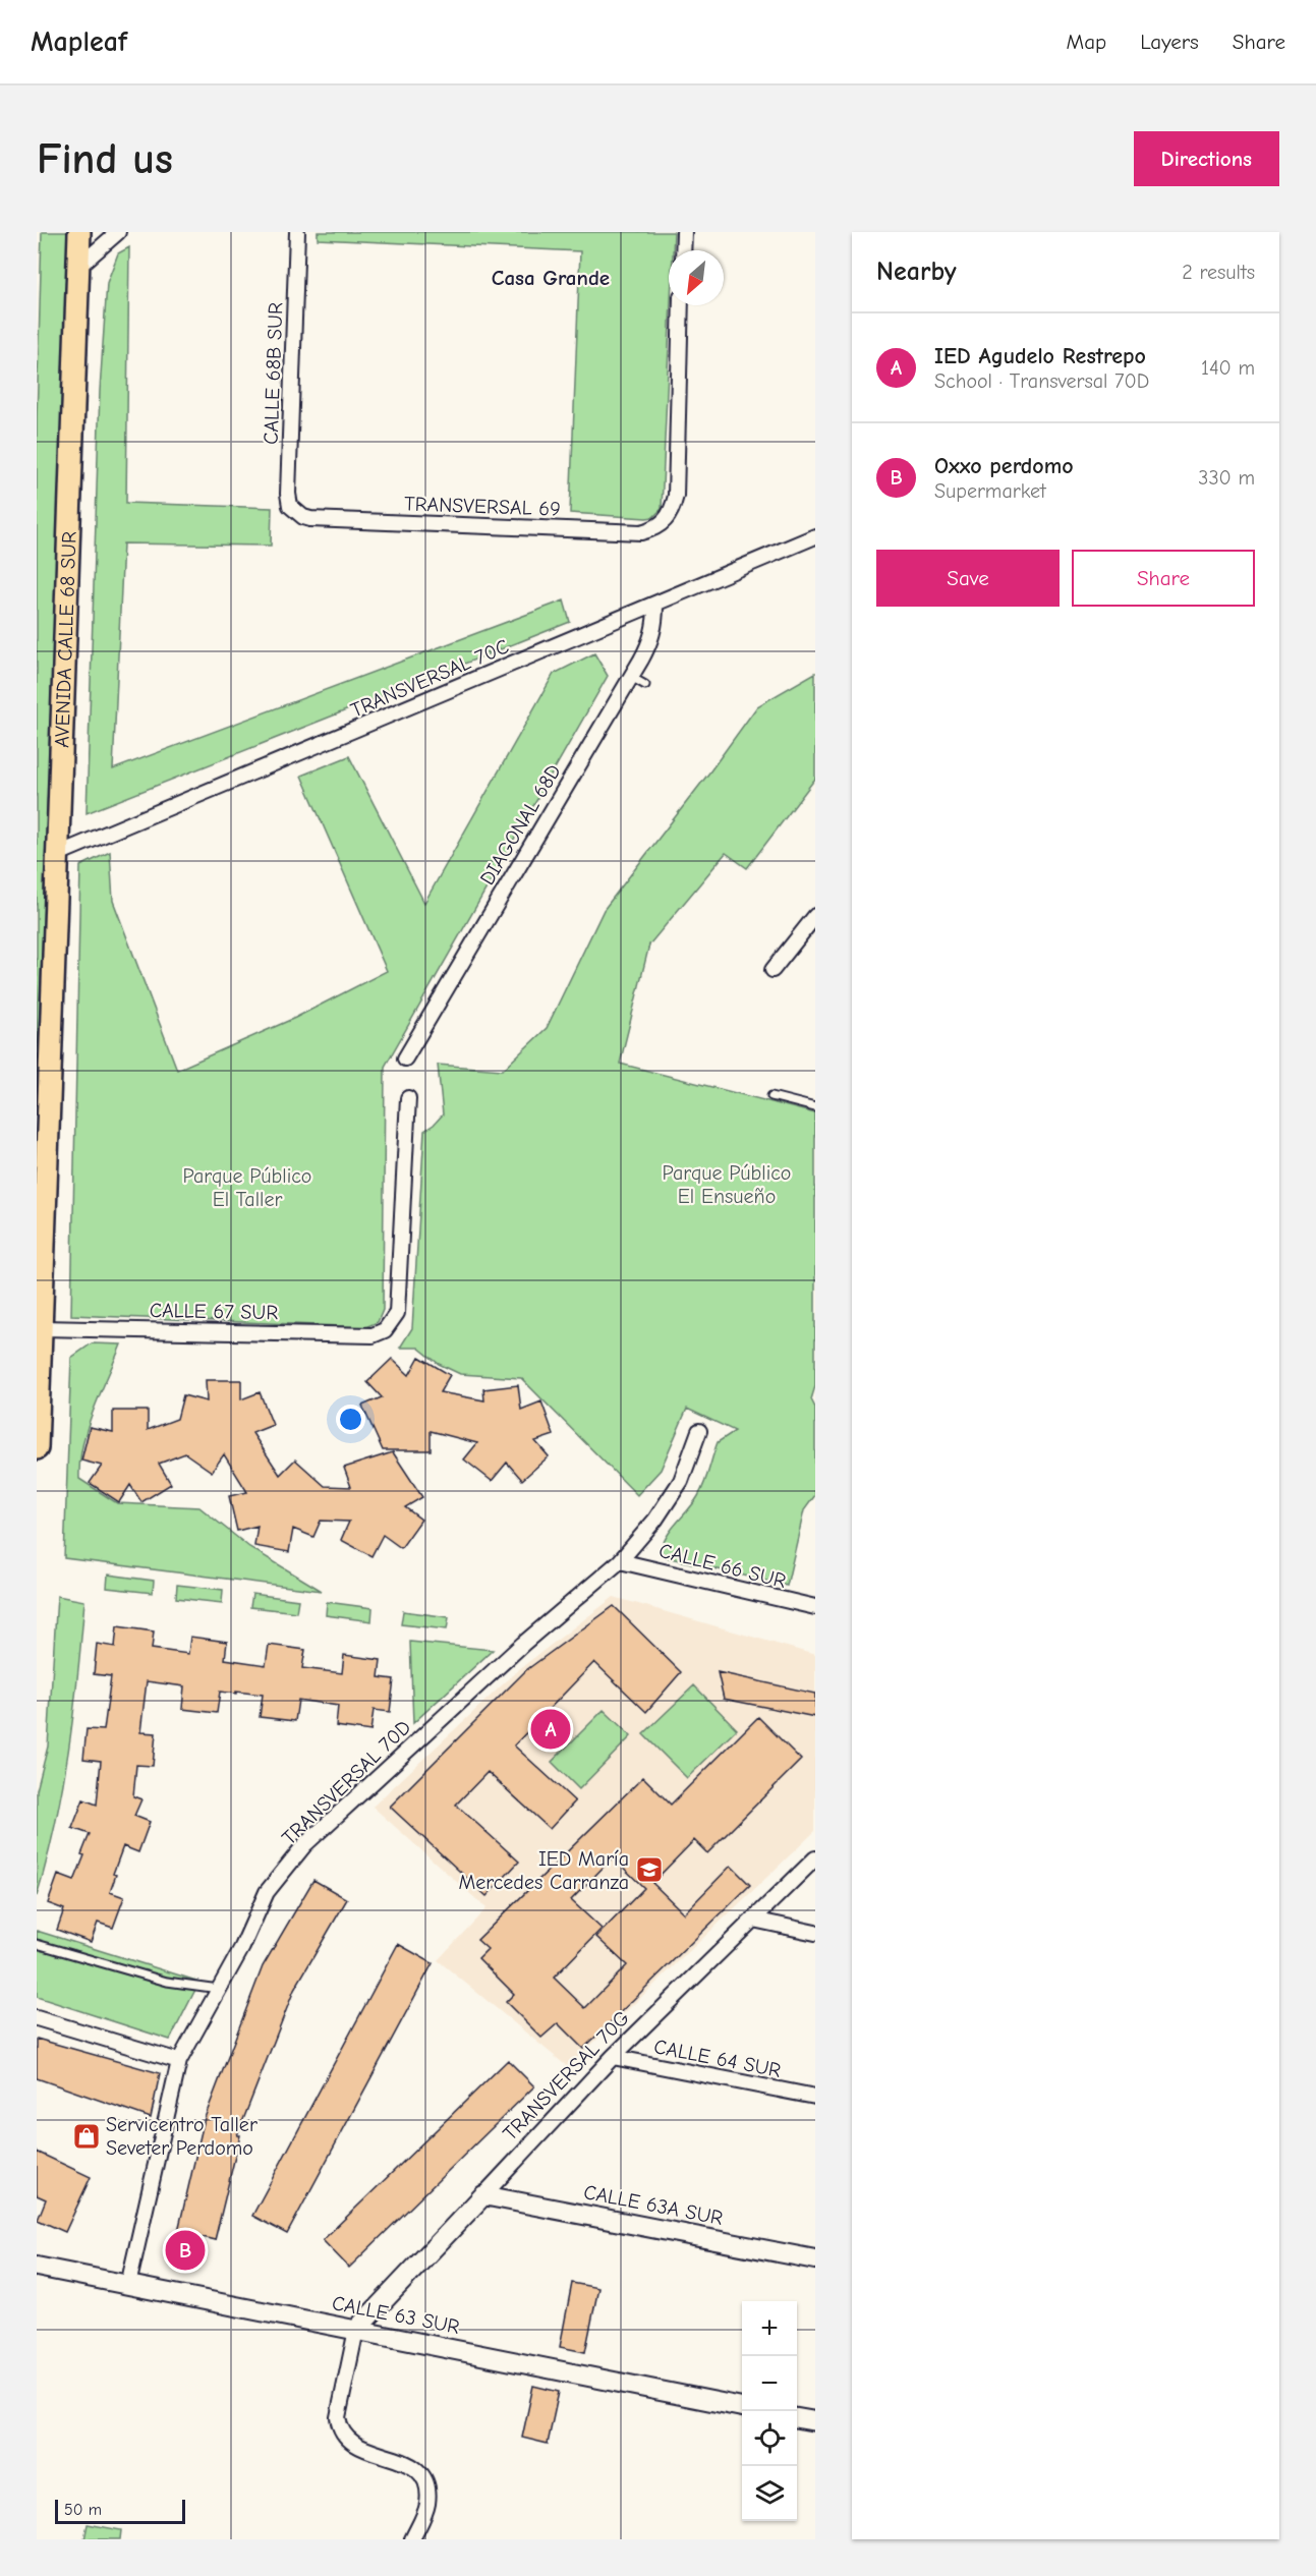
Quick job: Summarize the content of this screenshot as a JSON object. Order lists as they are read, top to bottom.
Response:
{
  "streets": {
    "main road": ["AVENIDA CALLE 68 SUR"],
    "street": [
      "CALLE 68B SUR",
      "TRANSVERSAL 69",
      "TRANSVERSAL 70C",
      "DIAGONAL 68D",
      "CALLE 67 SUR",
      "CALLE 66 SUR",
      "TRANSVERSAL 70D",
      "CALLE 64 SUR",
      "TRANSVERSAL 70G",
      "CALLE 63A SUR",
      "CALLE 63 SUR"
    ]
  },
  "crossings": [
    ["CALLE 68B SUR", "TRANSVERSAL 69"],
    ["AVENIDA CALLE 68 SUR", "TRANSVERSAL 70C"],
    ["AVENIDA CALLE 68 SUR", "CALLE 67 SUR"],
    ["TRANSVERSAL 70C", "DIAGONAL 68D"],
    ["CALLE 66 SUR", "TRANSVERSAL 70D"],
    ["TRANSVERSAL 70D", "CALLE 63 SUR"],
    ["CALLE 64 SUR", "TRANSVERSAL 70G"],
    ["TRANSVERSAL 70G", "CALLE 63A SUR"],
    ["TRANSVERSAL 70G", "CALLE 63 SUR"]
  ],
  "districts": ["Casa Grande"],
  "parks": ["Parque Público El Ensueño", "Parque Público El Taller"],
  "places": {
    "school or university": ["IED María Mercedes Carranza"],
    "shop": ["Servicentro Taller Seveter Perdomo"]
  },
  "scale_bar": "50 m",
  "north": "bottom left",
  "page": {
    "header": "Mapleaf",
    "nav": ["Map", "Layers", "Share"],
    "buttons": [
      "Directions",
      ["Save", "Share"]
    ],
    "title": "Find us",
    "heading": ["Nearby", "2 results"],
    "list": [
      {
        "mark": "A",
        "name": "IED Agudelo Restrepo",
        "note": "School · Transversal 70D",
        "value": "140 m"
      },
      {
        "mark": "B",
        "name": "Oxxo perdomo",
        "note": "Supermarket",
        "value": "330 m"
      }
    ],
    "pins": ["A", "B"],
    "map_buttons": ["+", "−"],
    "scale": "50 m"
  }
}
